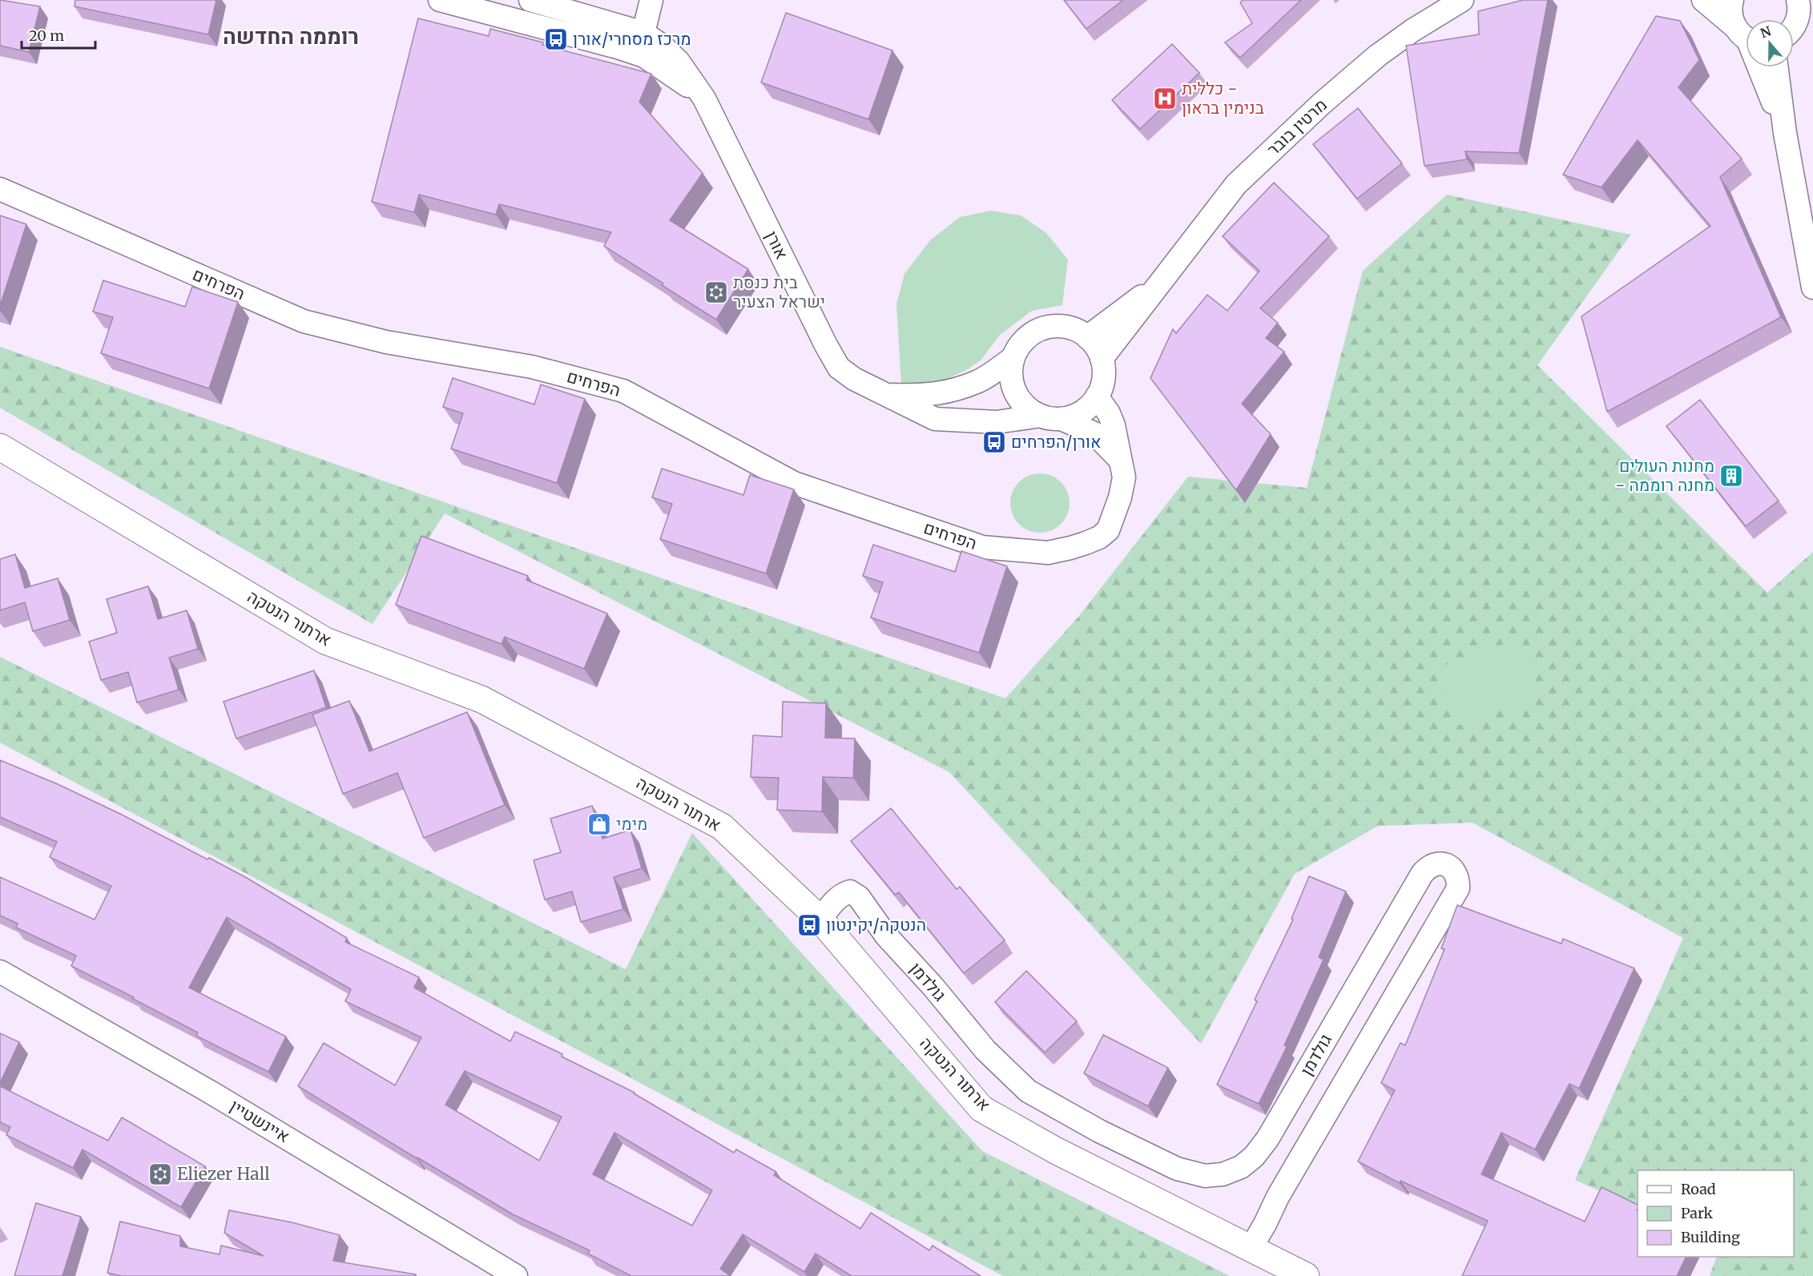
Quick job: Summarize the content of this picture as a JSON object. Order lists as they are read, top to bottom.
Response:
{
  "streets": {
    "street": [
      "מרטין בובר",
      "אורן",
      "הפרחים",
      "ארתור הנטקה",
      "גולדמן",
      "איינשטיין"
    ]
  },
  "crossings": [
    ["מרטין בובר", "אורן"],
    ["מרטין בובר", "הפרחים"],
    ["אורן", "הפרחים"],
    ["ארתור הנטקה", "גולדמן"]
  ],
  "districts": ["רוממה החדשה"],
  "places": {
    "bus stop": ["מרכז מסחרי/אורן", "אורן/הפרחים", "הנטקה/יקינטון"],
    "hospital": ["כללית - בנימין בראון"],
    "synagogue": ["בית כנסת ישראל הצעיר", "Eliezer Hall"],
    "building": ["מחנות העולים - מחנה רוממה"],
    "shop": ["מימי"]
  },
  "legend": ["Road", "Park", "Building"],
  "scale_bar": "20 m",
  "north": "top"
}
